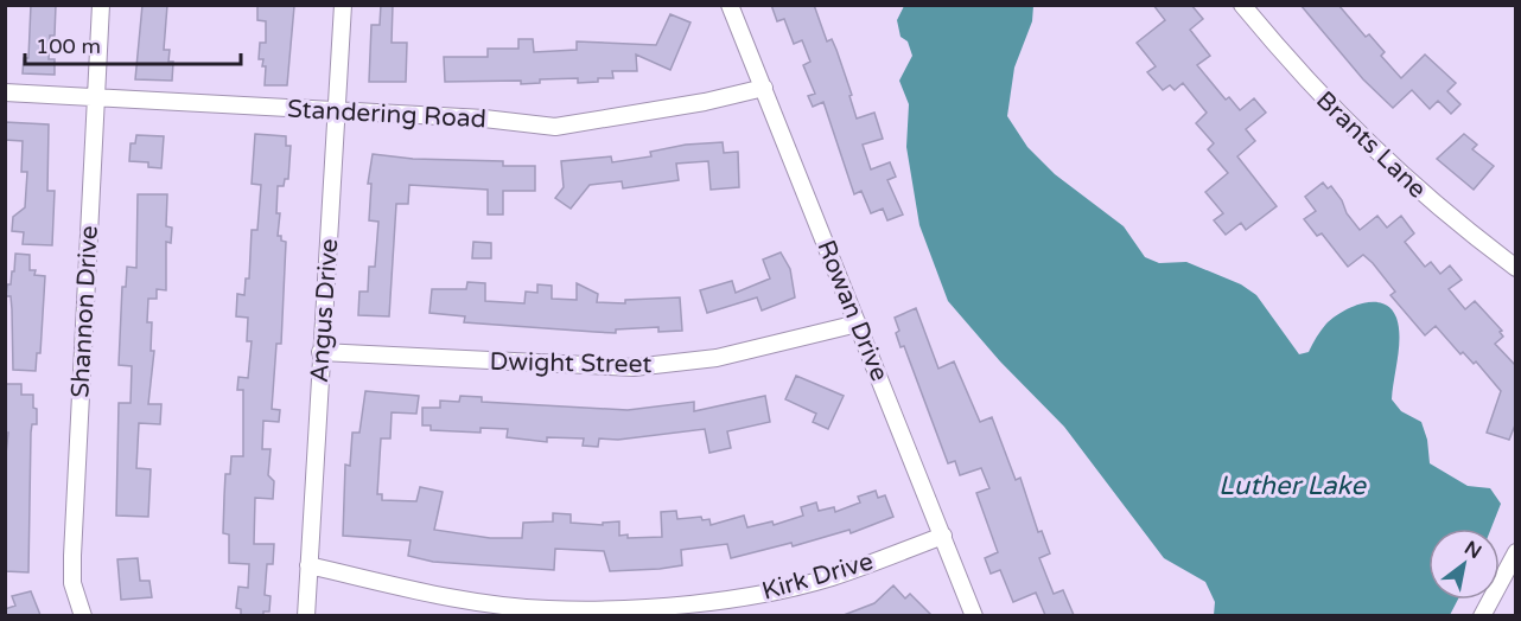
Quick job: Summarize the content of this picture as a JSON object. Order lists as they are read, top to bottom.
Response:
{
  "streets": {
    "street": [
      "Standering Road",
      "Brants Lane",
      "Angus Drive",
      "Rowan Drive",
      "Shannon Drive",
      "Dwight Street",
      "Kirk Drive"
    ]
  },
  "crossings": [
    ["Standering Road", "Angus Drive"],
    ["Standering Road", "Rowan Drive"],
    ["Standering Road", "Shannon Drive"],
    ["Angus Drive", "Dwight Street"],
    ["Angus Drive", "Kirk Drive"],
    ["Rowan Drive", "Dwight Street"],
    ["Rowan Drive", "Kirk Drive"]
  ],
  "water": ["Luther Lake"],
  "scale_bar": "100 m",
  "north": "top right"
}
